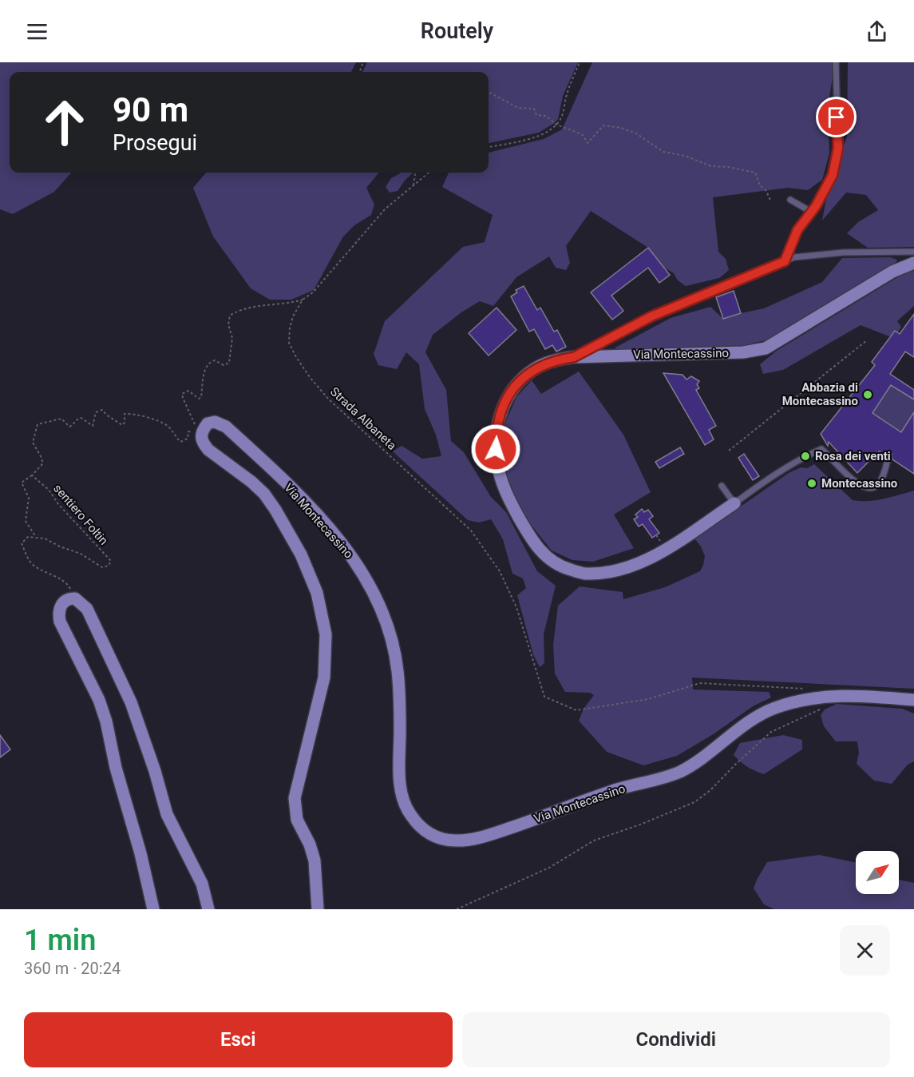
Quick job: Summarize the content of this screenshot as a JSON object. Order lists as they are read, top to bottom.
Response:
{
  "streets": {
    "street": ["Via Montecassino"],
    "path": ["Strada Albaneta", "sentiero Foltin"]
  },
  "places": ["Abbazia di Montecassino", "Rosa dei venti", "Montecassino"],
  "north": "top right",
  "page": {
    "header": "Routely",
    "turn": ["90 m", "Prosegui"],
    "heading": ["1 min", "360 m · 20:24"],
    "buttons": ["Esci", "Condividi"]
  }
}
